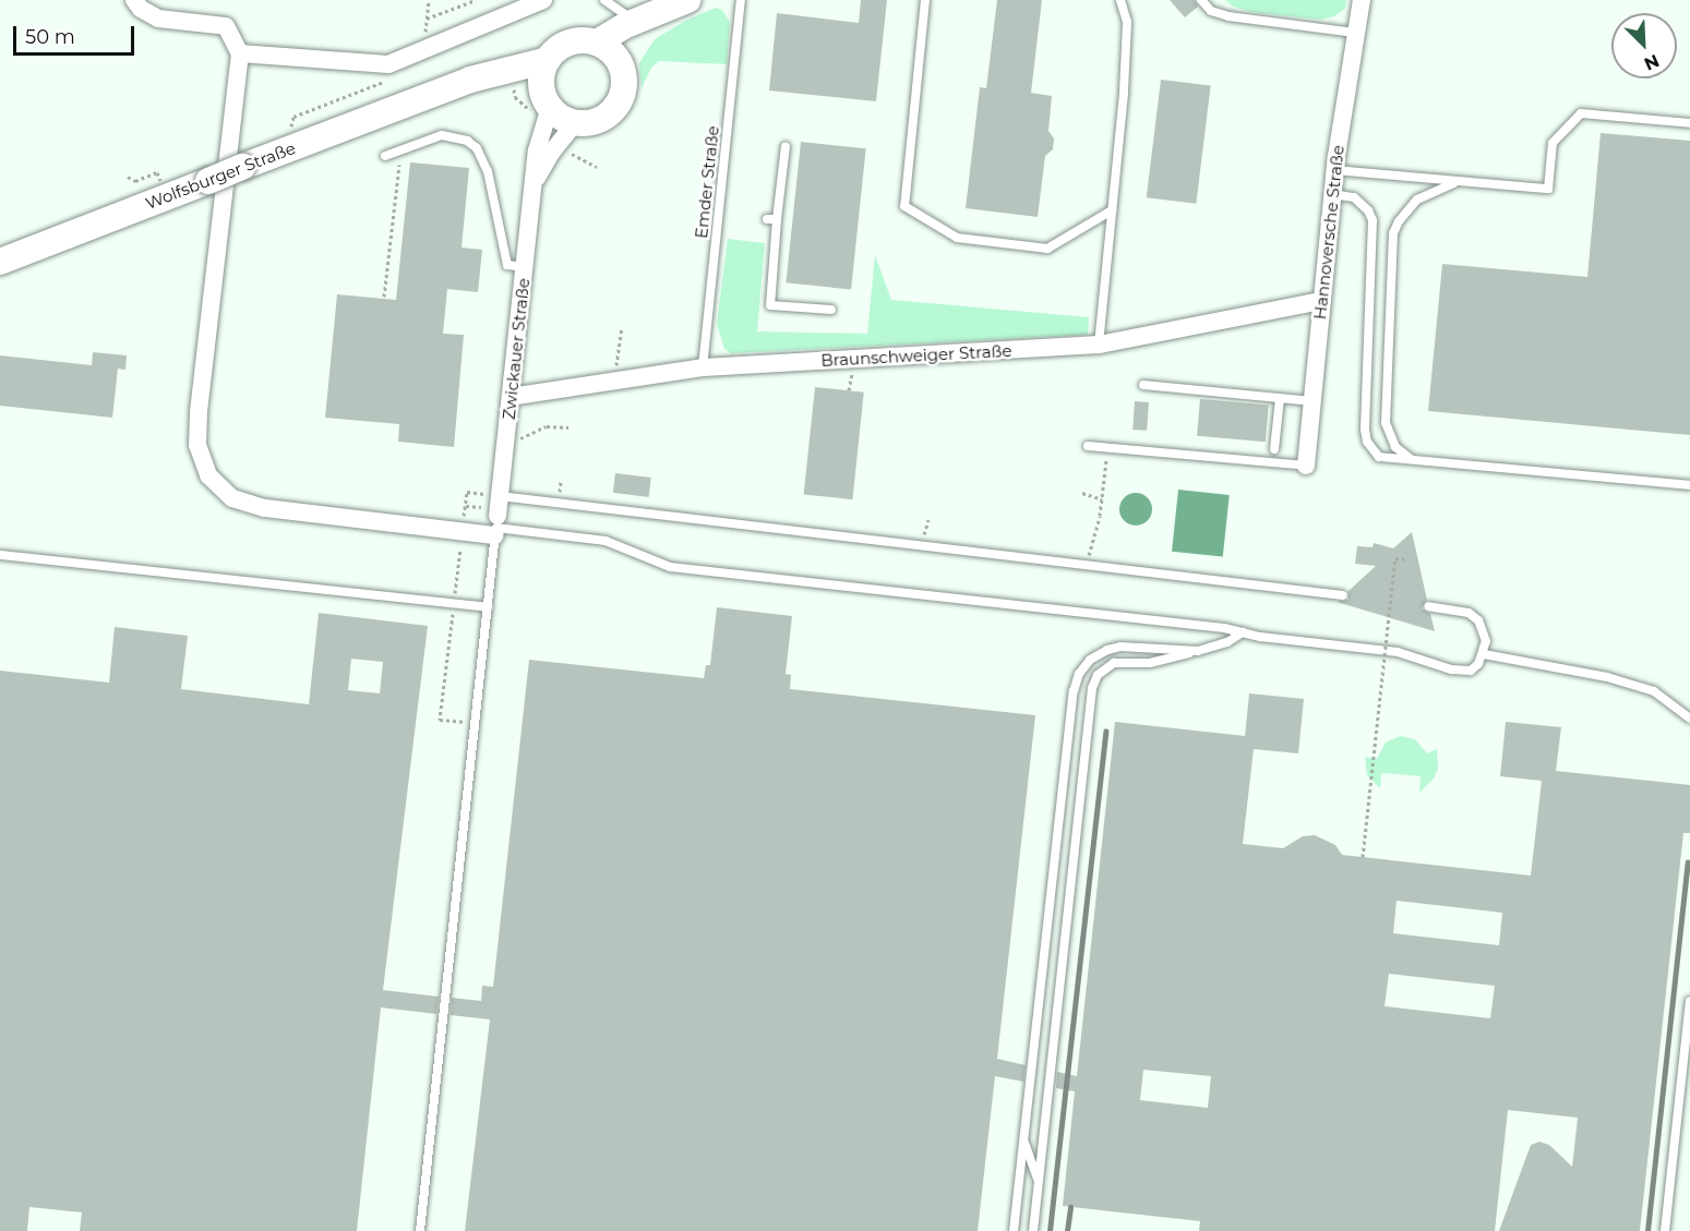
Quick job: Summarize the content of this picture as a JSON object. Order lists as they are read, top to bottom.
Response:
{
  "streets": {
    "street": [
      "Wolfsburger Straße",
      "Hannoversche Straße",
      "Zwickauer Straße",
      "Braunschweiger Straße"
    ],
    "lane": ["Emder Straße"]
  },
  "crossings": [
    ["Wolfsburger Straße", "Zwickauer Straße"],
    ["Emder Straße", "Braunschweiger Straße"],
    ["Hannoversche Straße", "Braunschweiger Straße"],
    ["Zwickauer Straße", "Braunschweiger Straße"]
  ],
  "scale_bar": "50 m",
  "north": "bottom right"
}
